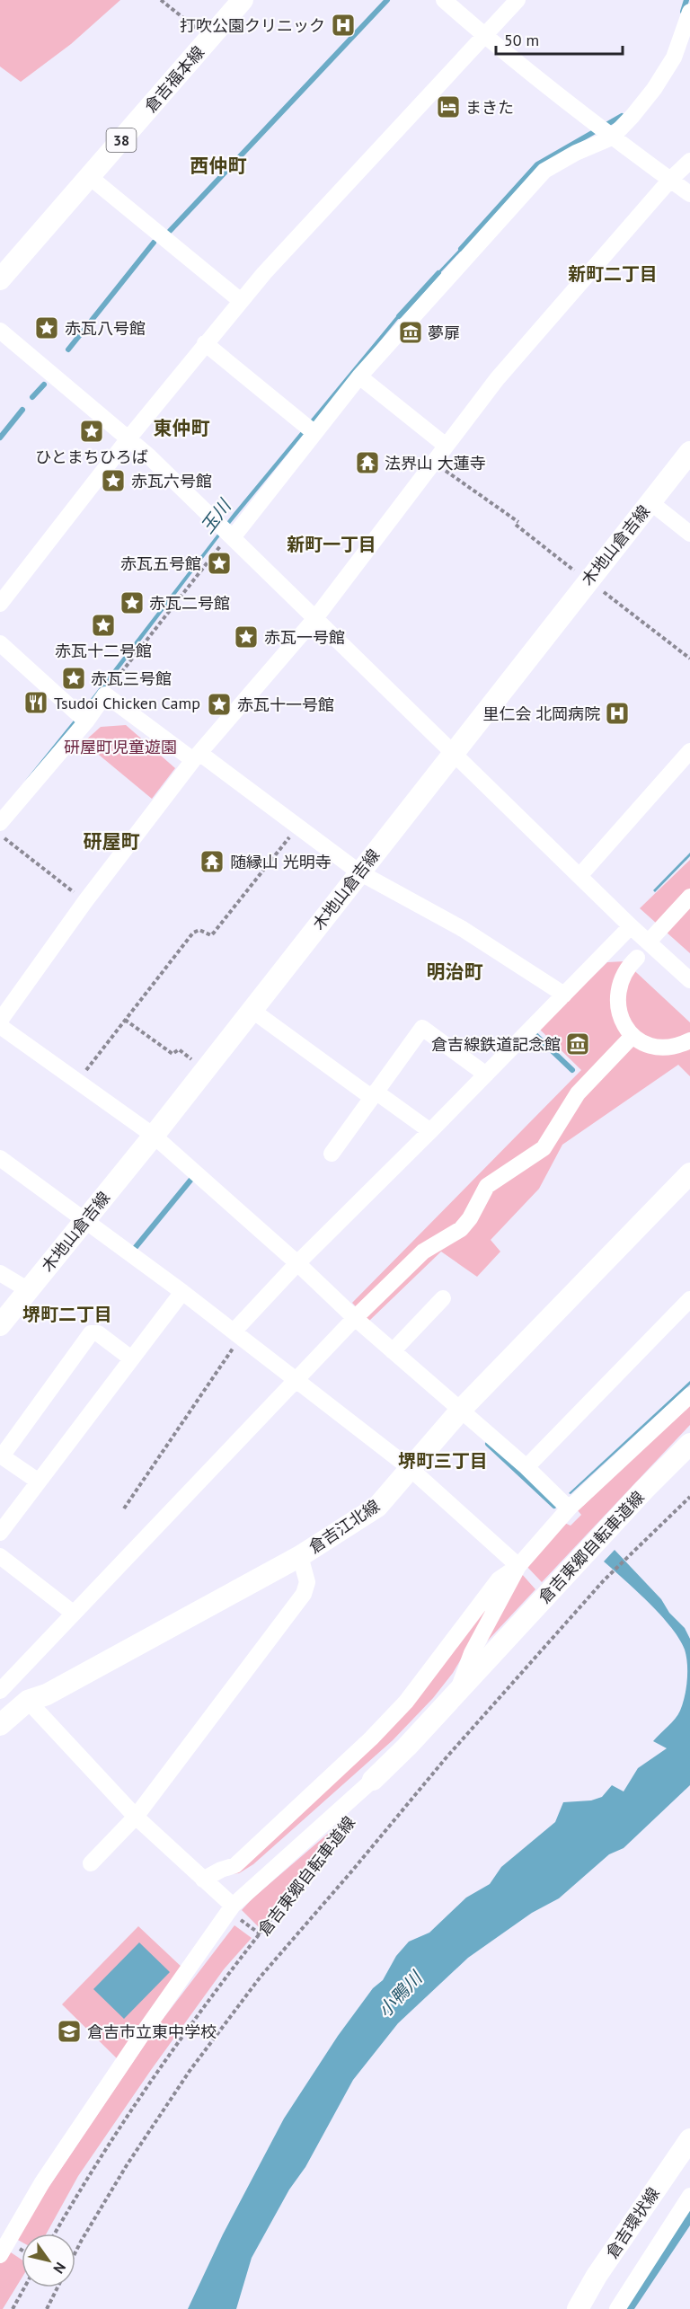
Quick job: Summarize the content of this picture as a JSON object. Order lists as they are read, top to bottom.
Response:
{
  "streets": {
    "main road": [
      "倉吉福本線",
      "38",
      "木地山倉吉線",
      "倉吉江北線",
      "倉吉東郷自転車道線",
      "倉吉環状線"
    ]
  },
  "districts": [
    "西仲町",
    "新町二丁目",
    "東仲町",
    "新町一丁目",
    "研屋町",
    "明治町",
    "堺町二丁目",
    "堺町三丁目"
  ],
  "water": ["玉川", "小鴨川"],
  "parks": ["研屋町児童遊園"],
  "places": {
    "hospital": ["打吹公園クリニック", "里仁会 北岡病院"],
    "hotel": ["まきた"],
    "place": [
      "赤瓦八号館",
      "ひとまちひろば",
      "赤瓦六号館",
      "赤瓦五号館",
      "赤瓦二号館",
      "赤瓦十二号館",
      "赤瓦一号館",
      "赤瓦三号館",
      "赤瓦十一号館"
    ],
    "museum": ["夢扉", "倉吉線鉄道記念館"],
    "temple": ["法界山 大蓮寺", "随縁山 光明寺"],
    "restaurant": ["Tsudoi Chicken Camp"],
    "school or university": ["倉吉市立東中学校"]
  },
  "scale_bar": "50 m",
  "north": "bottom right"
}
